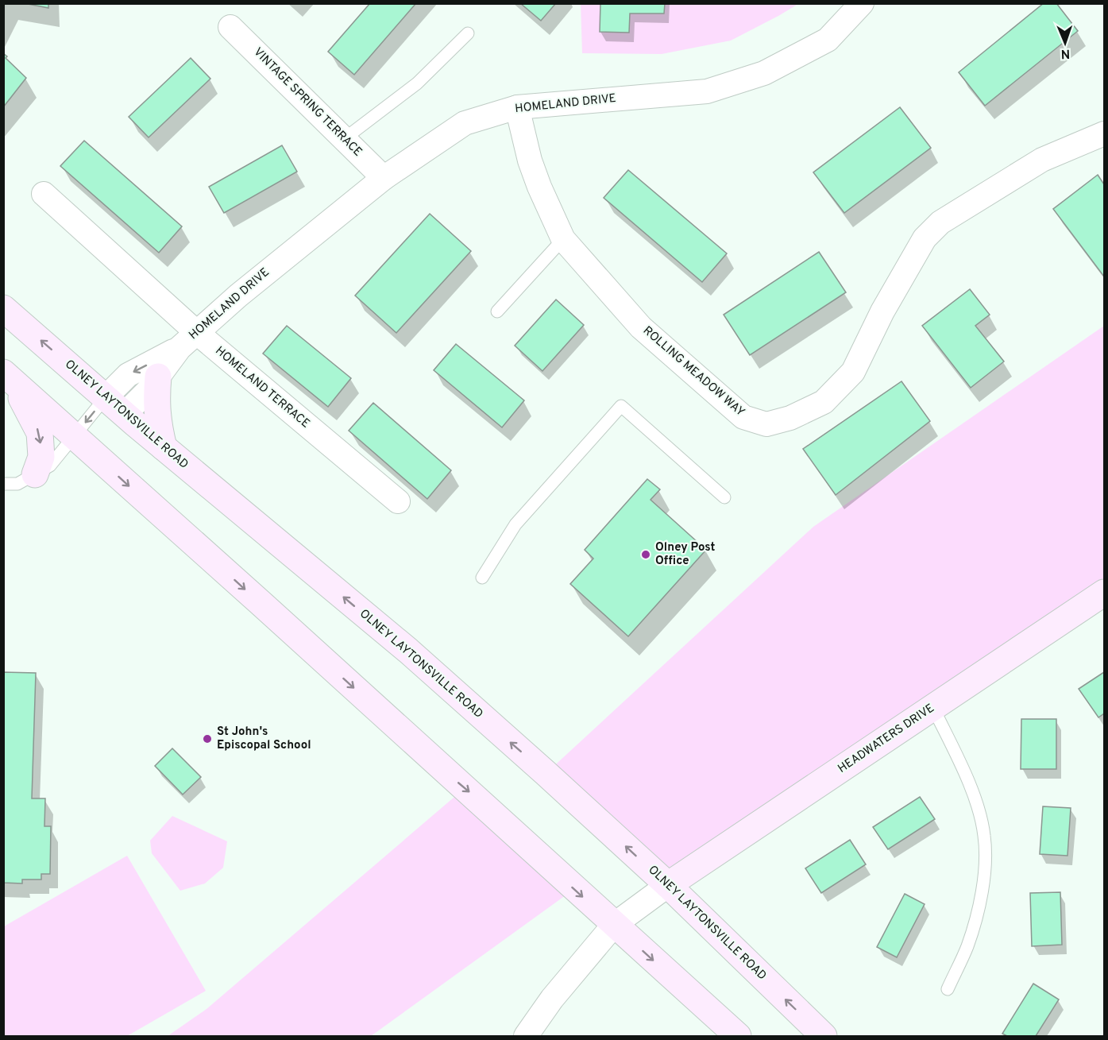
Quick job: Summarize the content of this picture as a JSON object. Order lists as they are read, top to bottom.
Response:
{
  "streets": {
    "main road": ["OLNEY LAYTONSVILLE ROAD", "HEADWATERS DRIVE"],
    "street": [
      "VINTAGE SPRING TERRACE",
      "HOMELAND DRIVE",
      "ROLLING MEADOW WAY",
      "HOMELAND TERRACE"
    ]
  },
  "crossings": [
    ["VINTAGE SPRING TERRACE", "HOMELAND DRIVE"],
    ["HOMELAND DRIVE", "ROLLING MEADOW WAY"],
    ["HOMELAND DRIVE", "HOMELAND TERRACE"],
    ["HOMELAND DRIVE", "OLNEY LAYTONSVILLE ROAD"],
    ["OLNEY LAYTONSVILLE ROAD", "HEADWATERS DRIVE"]
  ],
  "places": ["Olney Post Office", "St John's Episcopal School"],
  "north": "bottom"
}
